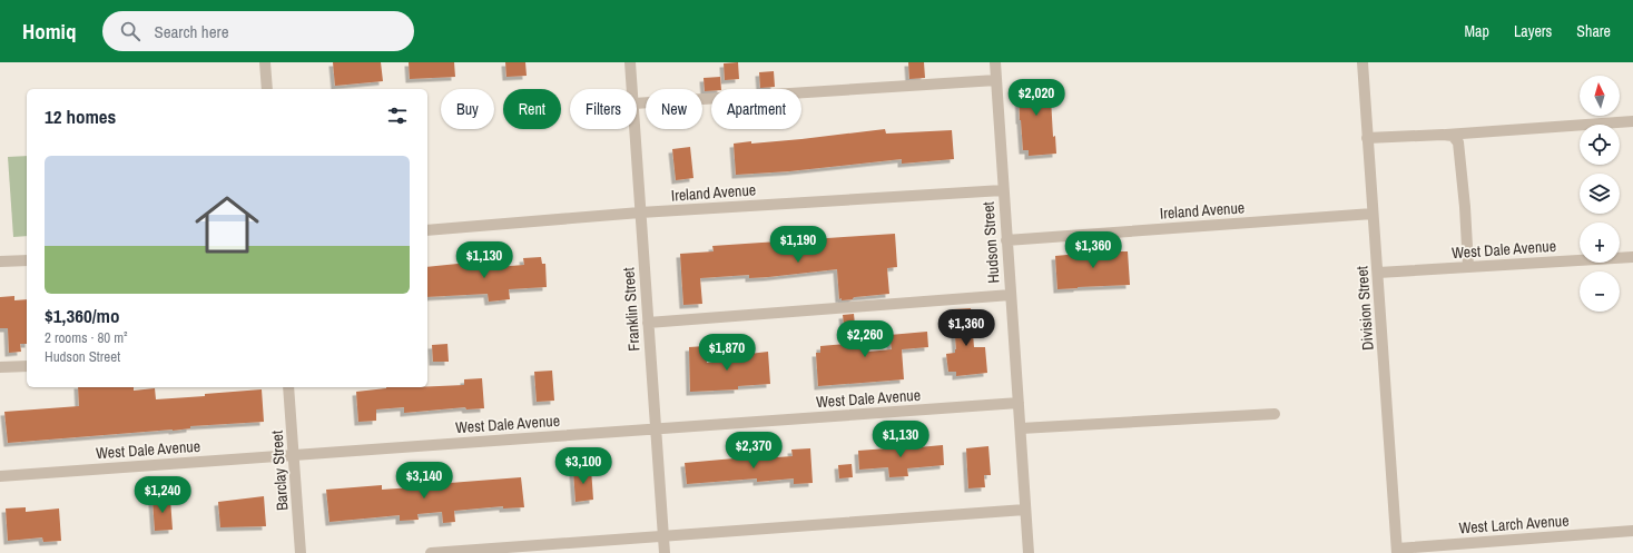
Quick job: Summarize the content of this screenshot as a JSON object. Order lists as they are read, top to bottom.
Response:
{
  "streets": {
    "street": [
      "Ireland Avenue",
      "Hudson Street",
      "West Dale Avenue",
      "Division Street",
      "Franklin Street",
      "Barclay Street",
      "West Larch Avenue"
    ]
  },
  "crossings": [
    ["Ireland Avenue", "Hudson Street"],
    ["Ireland Avenue", "Division Street"],
    ["Ireland Avenue", "Franklin Street"],
    ["Hudson Street", "West Dale Avenue"],
    ["West Dale Avenue", "Division Street"],
    ["West Dale Avenue", "Franklin Street"],
    ["West Dale Avenue", "Barclay Street"],
    ["Division Street", "West Larch Avenue"]
  ],
  "north": "top",
  "page": {
    "header": "Homiq",
    "search": "Search here",
    "nav": ["Map", "Layers", "Share"],
    "map_buttons": ["+", "−"],
    "price": [
      "$2,020",
      "$1,190",
      "$1,360",
      "$1,130",
      "$1,360",
      "$2,260",
      "$1,870",
      "$1,130",
      "$2,370",
      "$3,100",
      "$3,140",
      "$1,240"
    ],
    "chip": [
      "Buy",
      "Rent",
      "Filters",
      "New",
      "Apartment"
    ],
    "heading": "12 homes",
    "list": [
      {
        "name": "$1,360/mo",
        "note": "2 rooms · 80 m² · Hudson Street"
      }
    ]
  }
}
